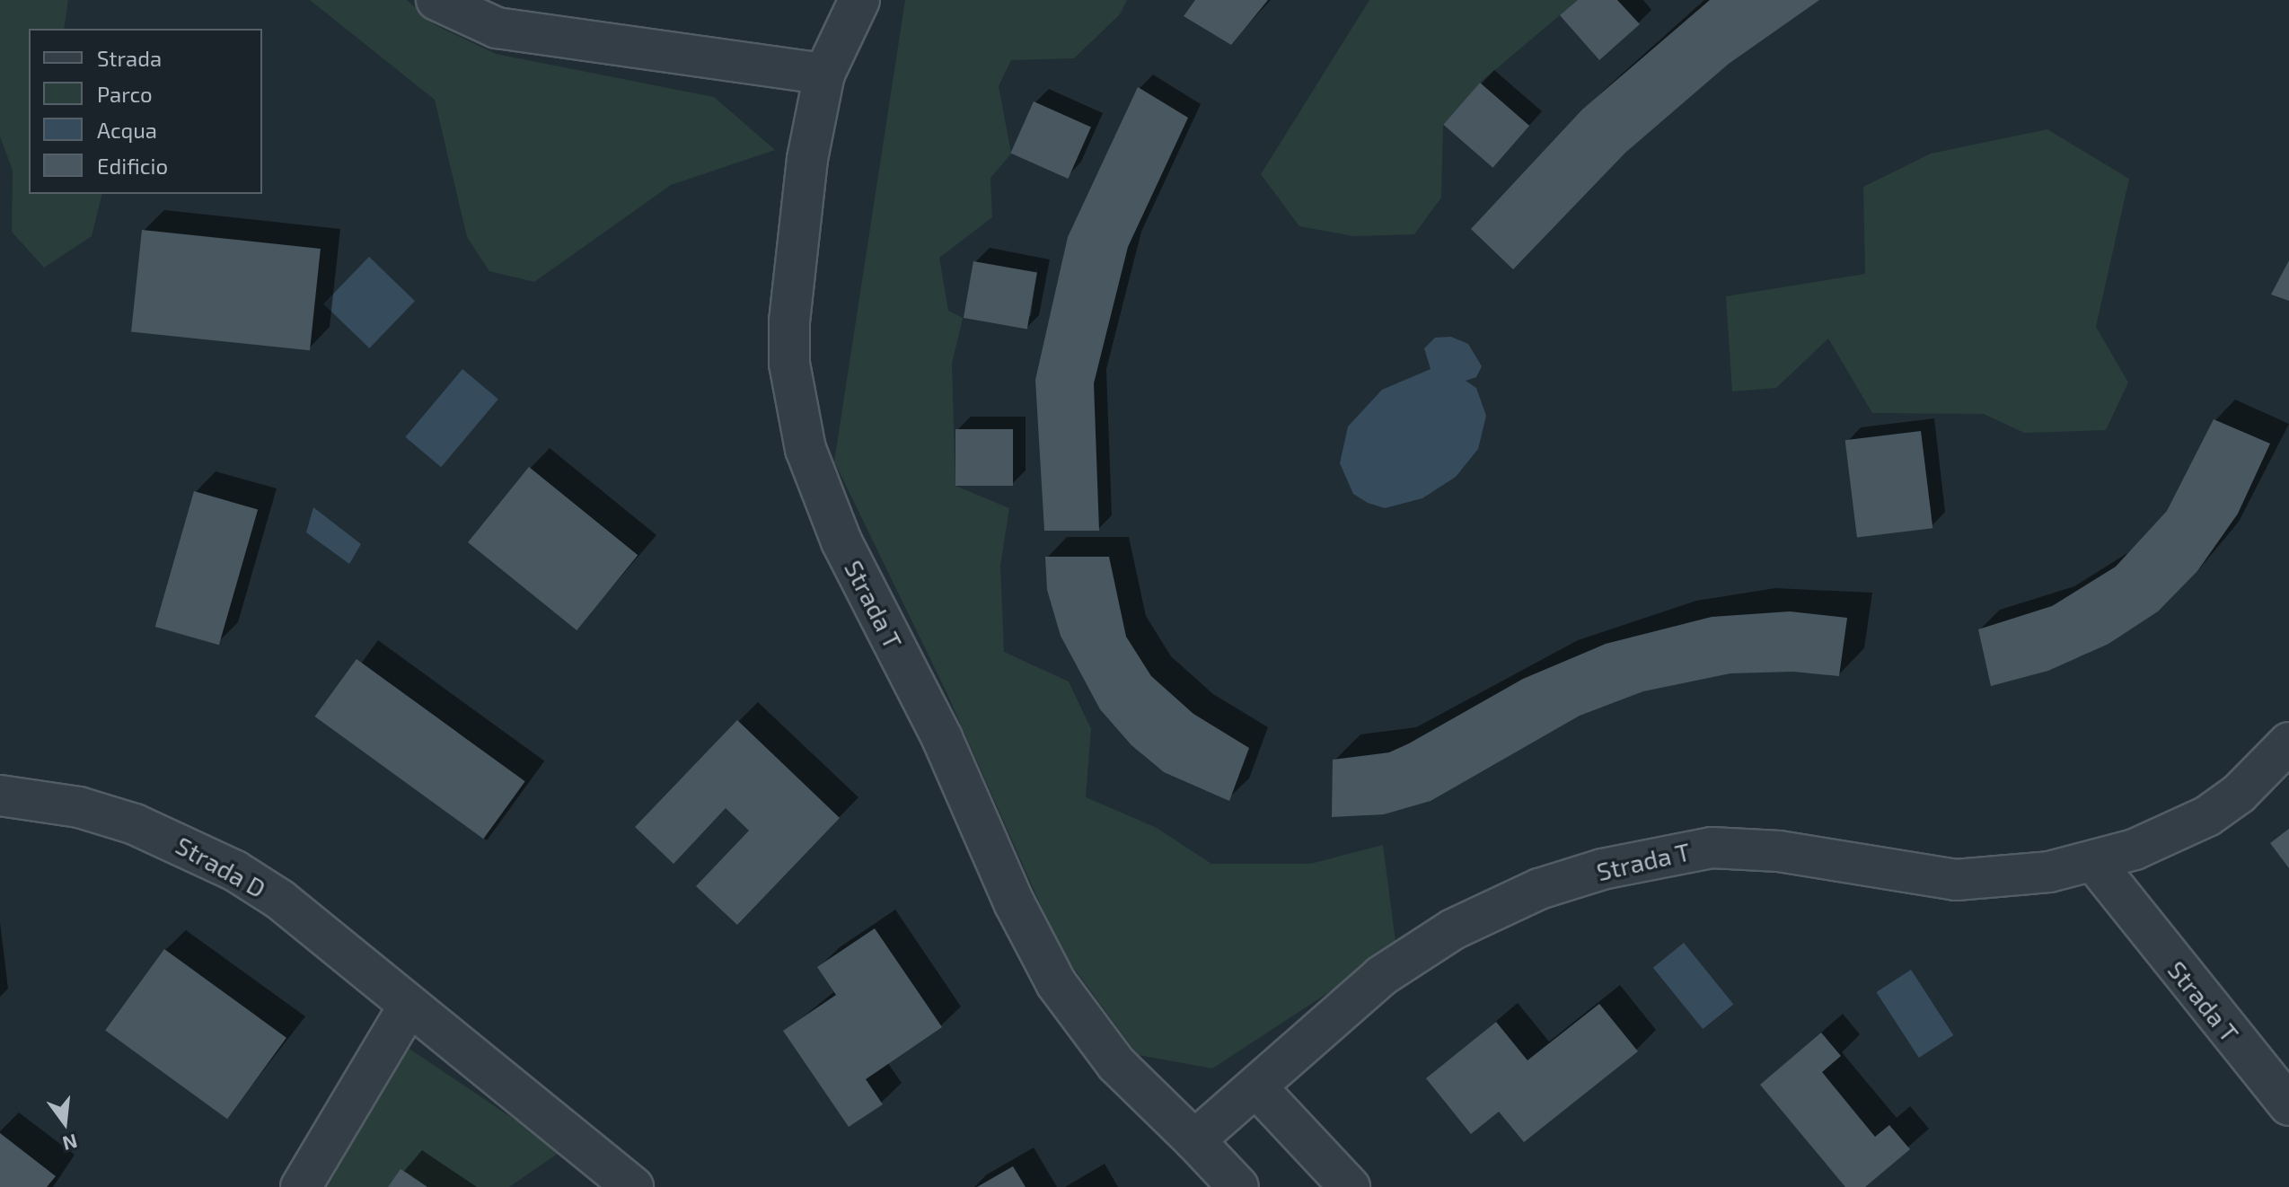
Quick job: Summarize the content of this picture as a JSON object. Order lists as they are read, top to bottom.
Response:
{
  "streets": {
    "street": ["Strada T", "Strada D"]
  },
  "legend": [
    "Strada",
    "Parco",
    "Acqua",
    "Edificio"
  ],
  "north": "bottom"
}
